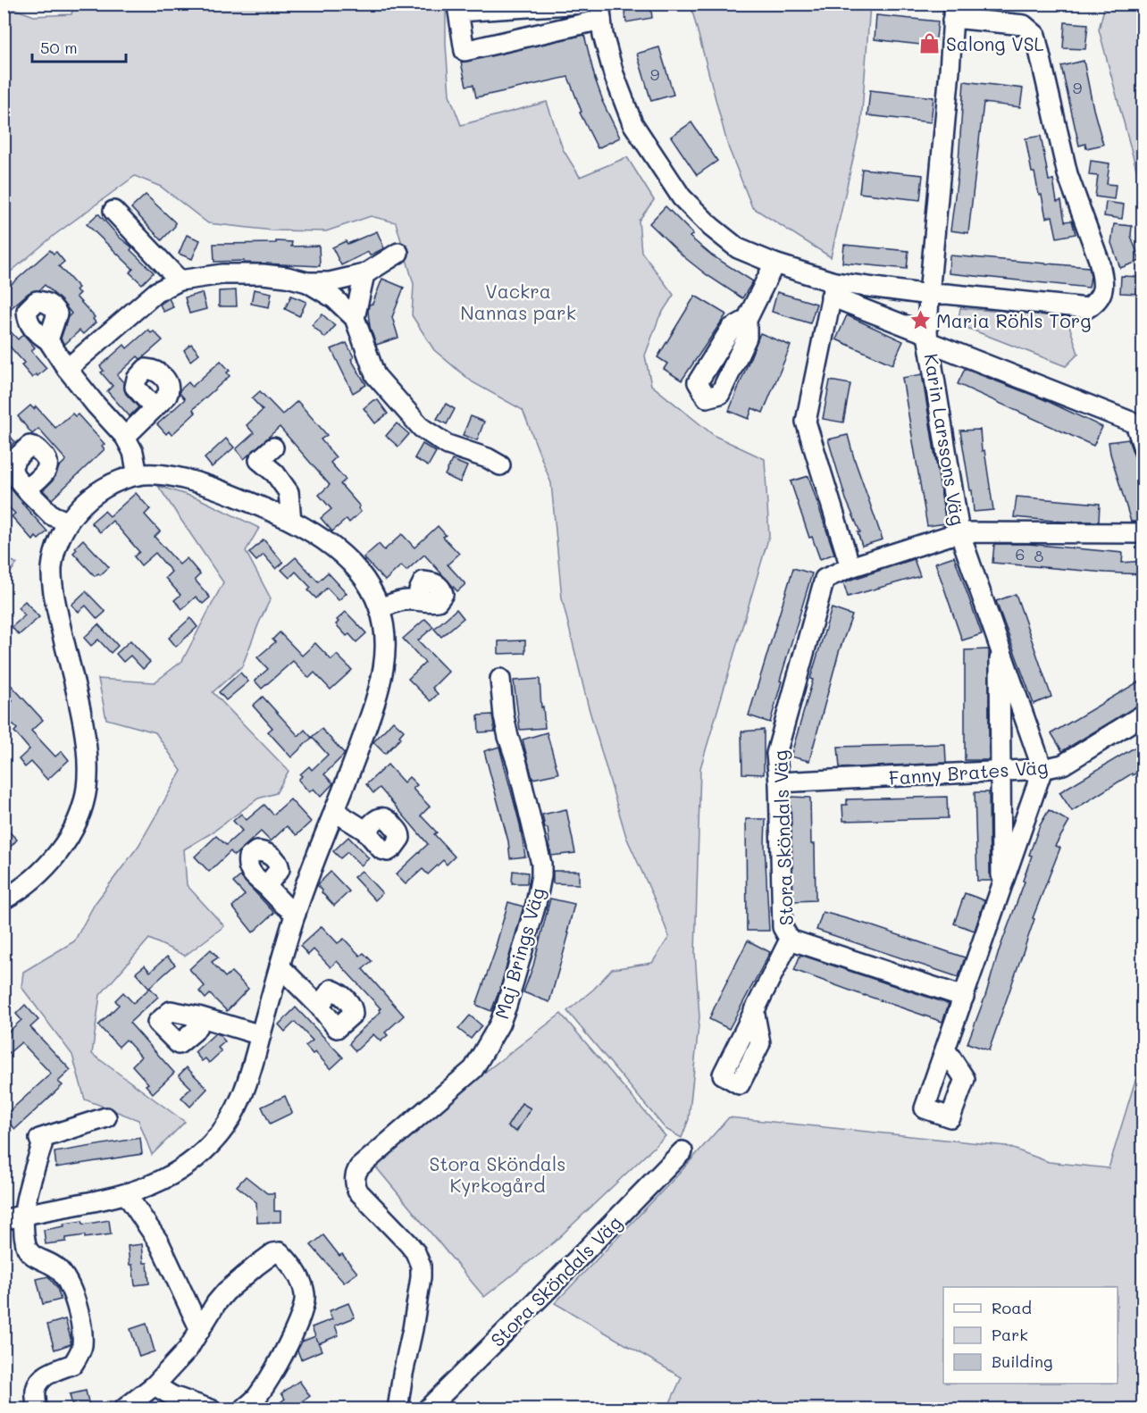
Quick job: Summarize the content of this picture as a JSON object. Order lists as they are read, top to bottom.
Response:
{
  "streets": {
    "street": [
      "Karin Larssons Väg",
      "Fanny Brates Väg",
      "Stora Sköndals Väg",
      "Maj Brings Väg"
    ]
  },
  "crossings": [
    ["Karin Larssons Väg", "Fanny Brates Väg"],
    ["Karin Larssons Väg", "Stora Sköndals Väg"],
    ["Fanny Brates Väg", "Stora Sköndals Väg"]
  ],
  "parks": ["Vackra Nannas park", "Stora Sköndals Kyrkogård"],
  "places": {
    "shop": ["Salong VSL"],
    "place": ["Maria Röhls Torg"]
  },
  "house_numbers": [
    "9",
    "9",
    "6",
    "8"
  ],
  "legend": ["Road", "Park", "Building"],
  "scale_bar": "50 m"
}
